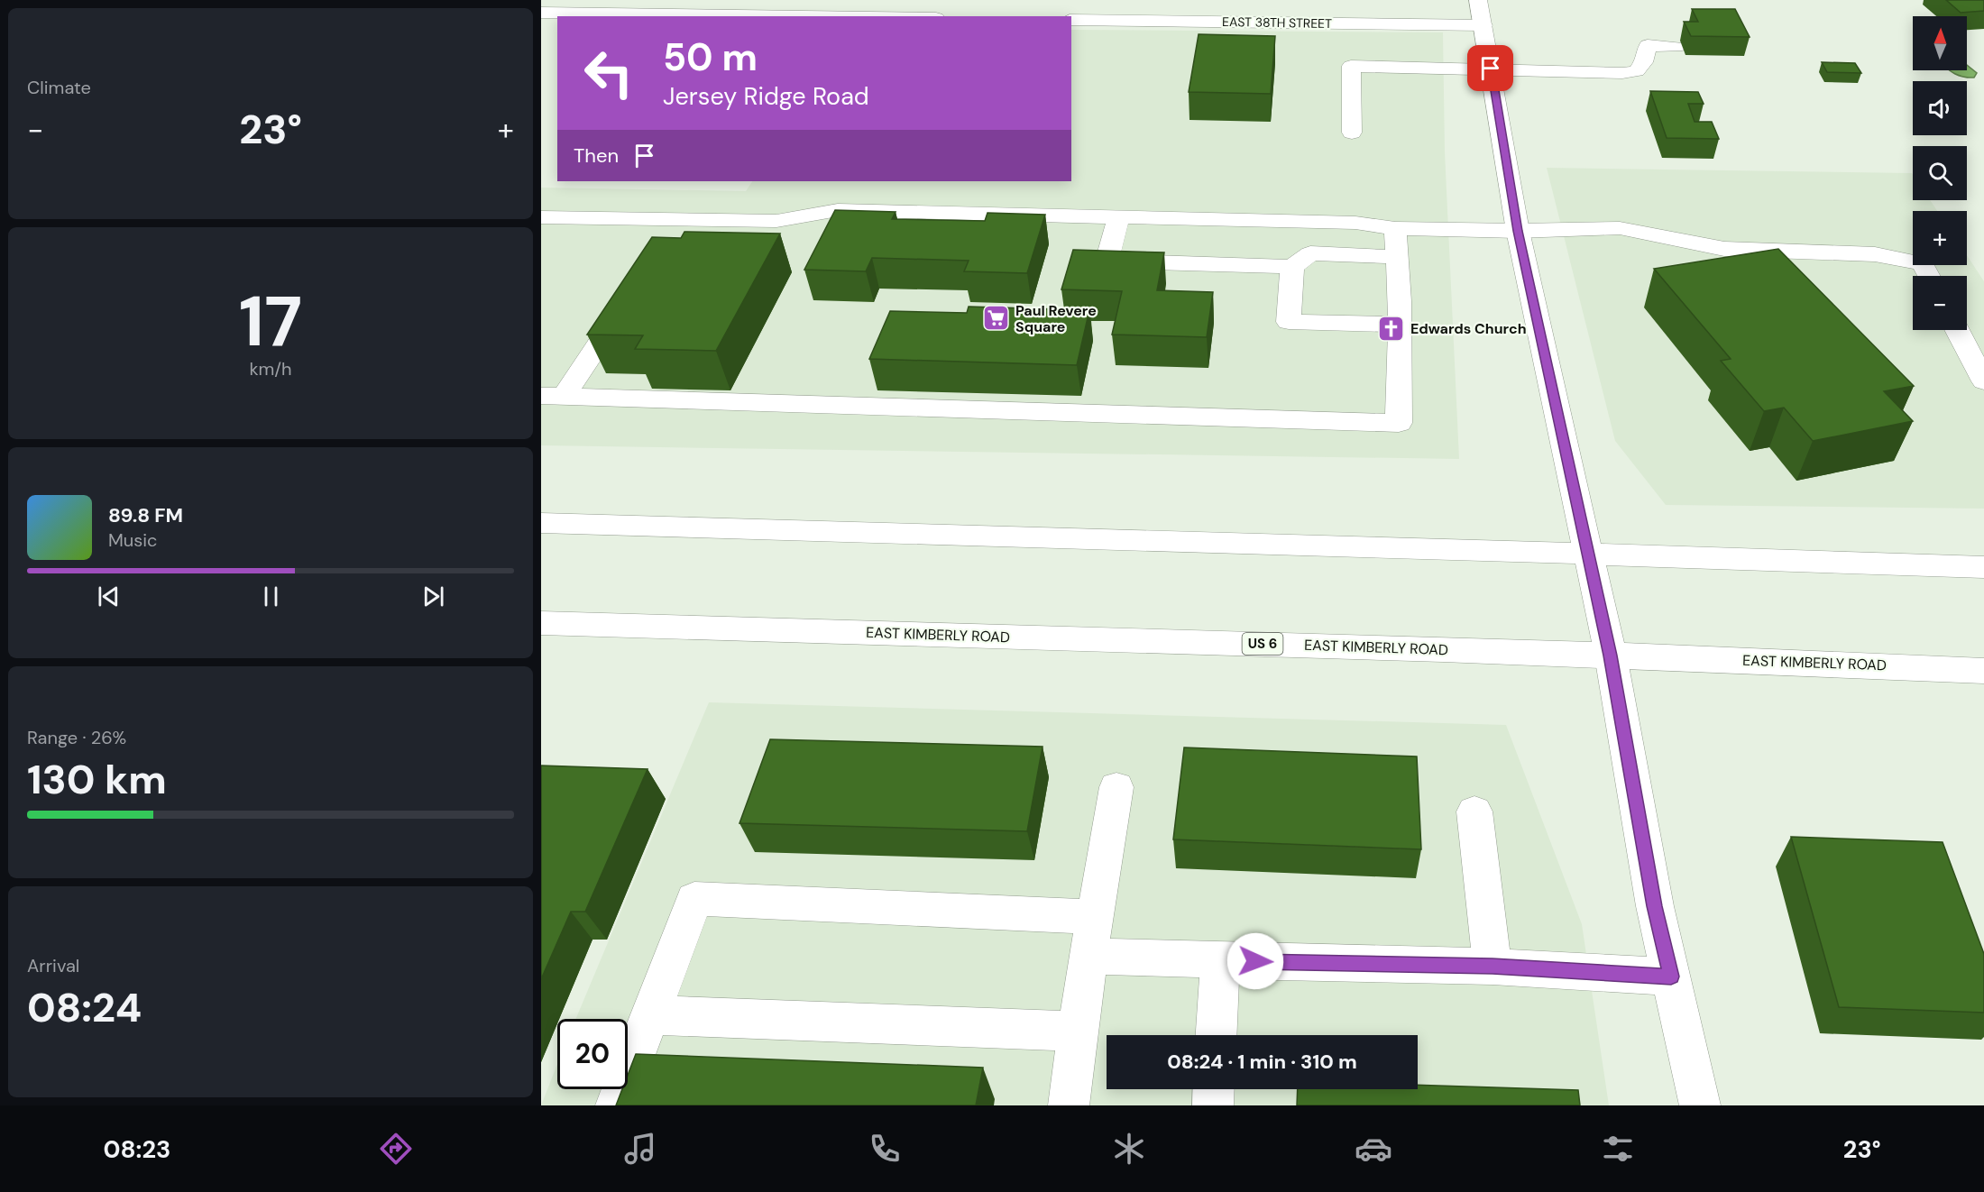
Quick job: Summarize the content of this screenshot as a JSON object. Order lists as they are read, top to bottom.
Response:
{
  "streets": {
    "main road": ["EAST 38TH STREET", "EAST KIMBERLY ROAD", "US 6"]
  },
  "places": {
    "supermarket": ["Paul Revere Square"],
    "church": ["Edwards Church"]
  },
  "north": "top",
  "page": {
    "tile": [
      "Climate",
      ["17", "km/h"],
      ["Range · 26%", "130 km"],
      ["Arrival", "08:24"]
    ],
    "map_buttons": ["+", "−"],
    "turn": ["50 m", "Jersey Ridge Road"],
    "heat": ["−", "23°", "+"],
    "then": "Then",
    "song": ["89.8 FM", "Music"],
    "limit": "20",
    "trip": "08:24 · 1 min · 310 m",
    "tabs": ["08:23", "23°"]
  }
}
